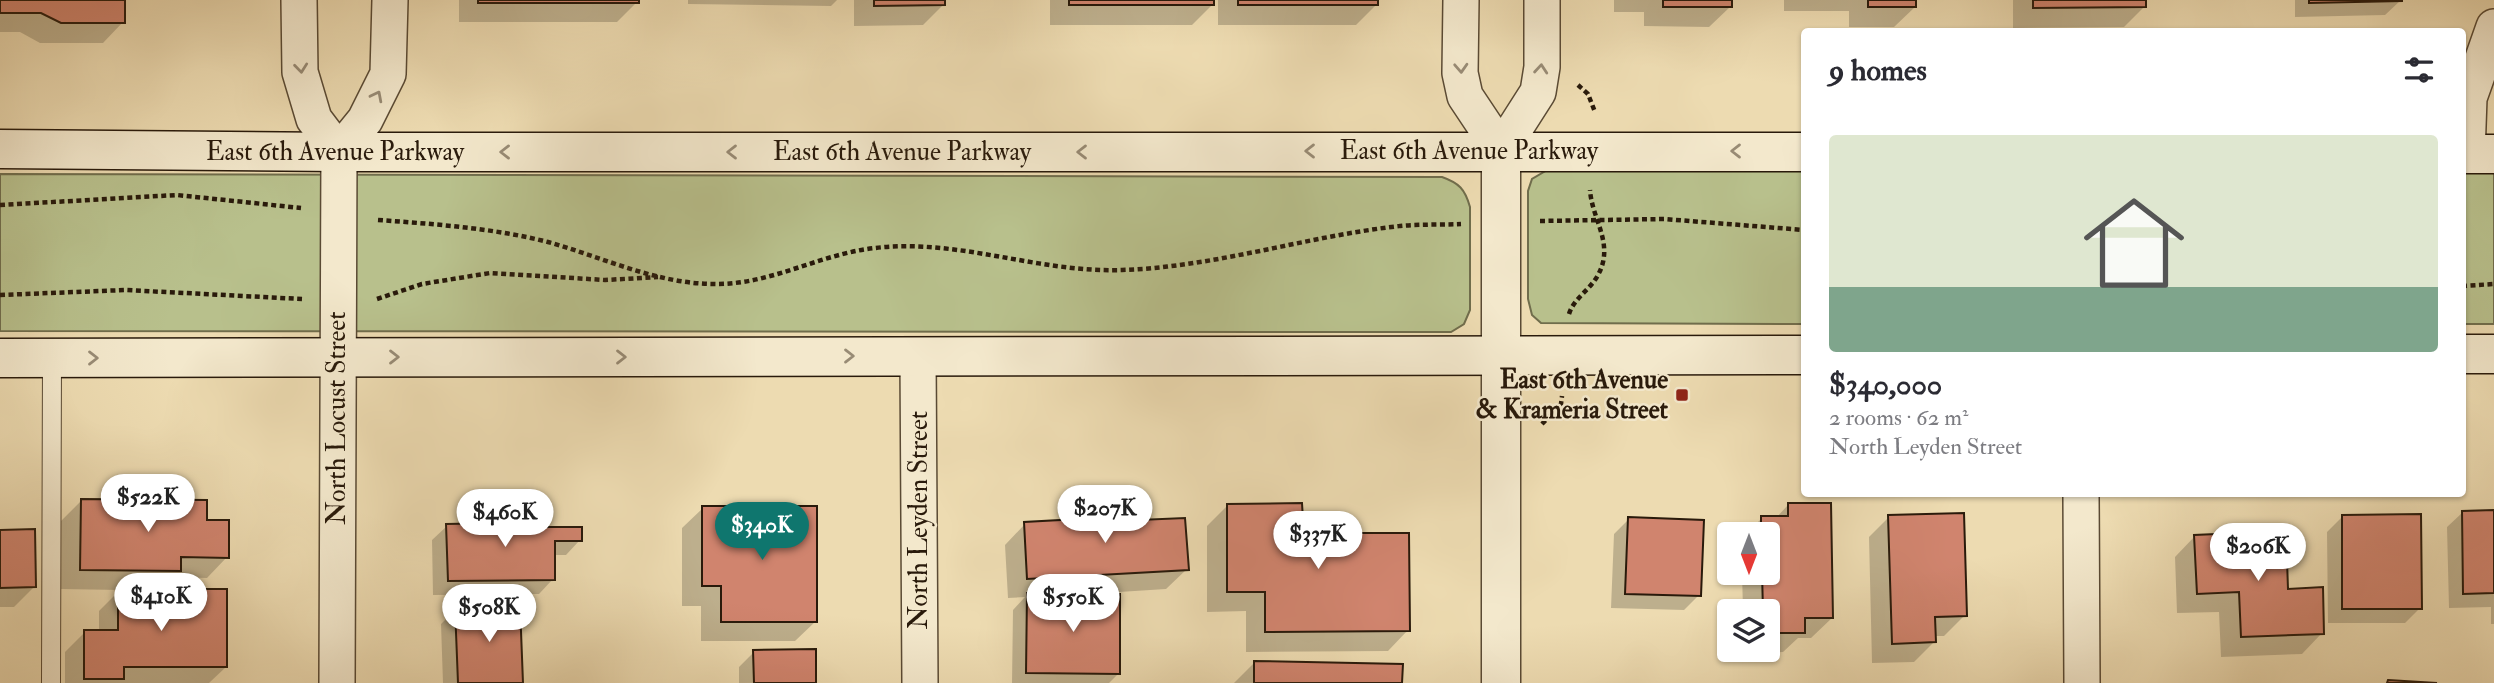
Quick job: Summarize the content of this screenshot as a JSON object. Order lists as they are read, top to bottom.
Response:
{
  "streets": {
    "main road": ["East 6th Avenue Parkway"],
    "street": ["North Locust Street", "North Leyden Street"]
  },
  "crossings": [
    ["East 6th Avenue Parkway", "North Locust Street"]
  ],
  "places": {
    "transit": ["East 6th Avenue & Krameria Street"]
  },
  "north": "bottom",
  "page": {
    "heading": "9 homes",
    "list": [
      {
        "name": "$340,000",
        "note": "2 rooms · 62 m² · North Leyden Street"
      }
    ],
    "price": [
      "$522K",
      "$207K",
      "$460K",
      "$340K",
      "$337K",
      "$206K",
      "$410K",
      "$550K",
      "$508K"
    ]
  }
}
